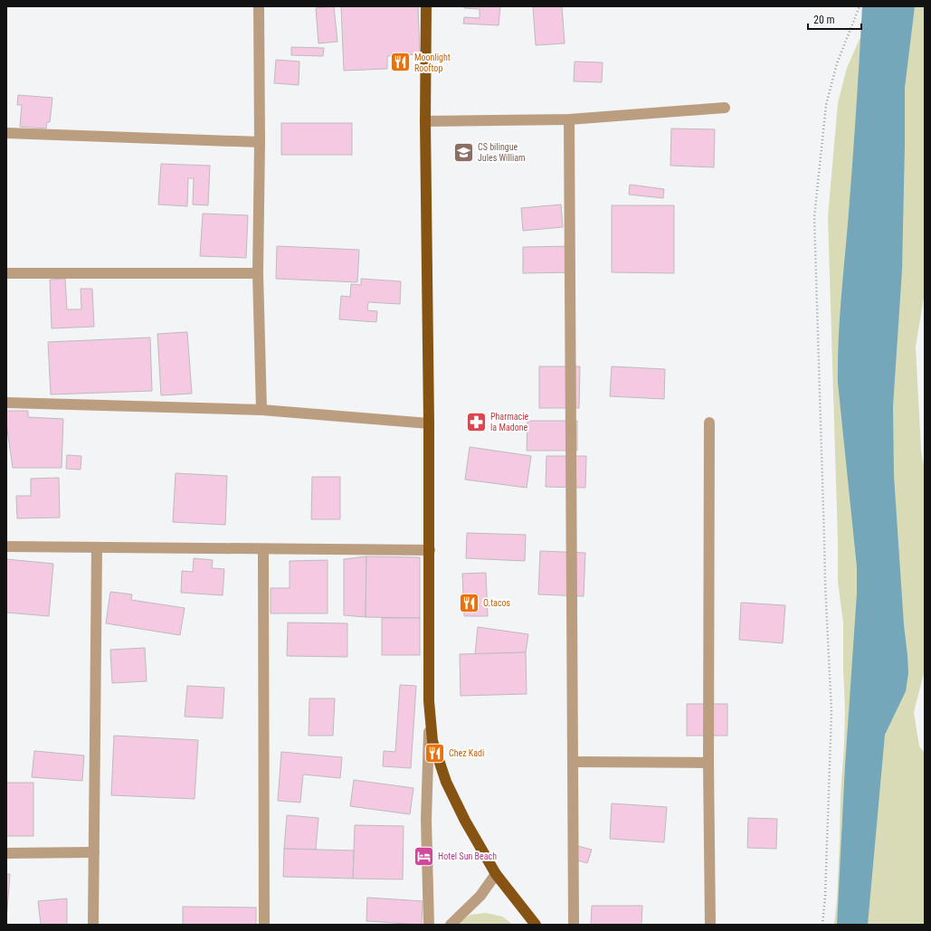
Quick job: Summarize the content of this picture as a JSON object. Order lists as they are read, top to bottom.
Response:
{
  "places": {
    "restaurant": ["Moonlight Rooftop", "O.tacos", "Chez Kadi"],
    "school or university": ["CS bilingue Jules William"],
    "pharmacy": ["Pharmacie la Madone"],
    "hotel": ["Hotel Sun Beach"]
  },
  "scale_bar": "20 m"
}
